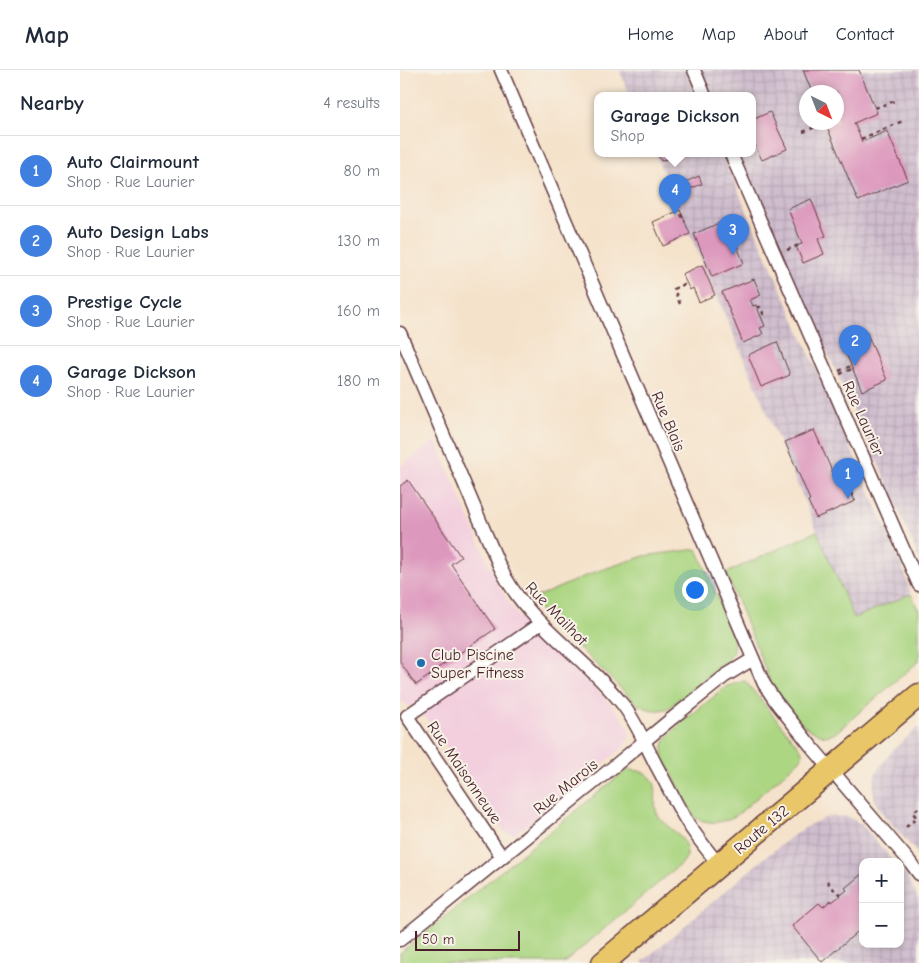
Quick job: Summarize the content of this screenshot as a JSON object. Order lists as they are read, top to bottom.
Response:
{
  "streets": {
    "highway": ["Route 132"],
    "street": [
      "Rue Laurier",
      "Rue Blais",
      "Rue Mailhot",
      "Rue Maisonneuve",
      "Rue Marois"
    ]
  },
  "crossings": [
    ["Rue Blais", "Rue Marois"],
    ["Rue Blais", "Route 132"],
    ["Rue Mailhot", "Rue Maisonneuve"],
    ["Rue Mailhot", "Rue Marois"],
    ["Rue Mailhot", "Route 132"],
    ["Rue Maisonneuve", "Rue Marois"]
  ],
  "places": ["Club Piscine Super Fitness"],
  "scale_bar": "50 m",
  "north": "bottom right",
  "page": {
    "header": "Map",
    "nav": [
      "Home",
      "Map",
      "About",
      "Contact"
    ],
    "heading": ["Nearby", "4 results"],
    "popup": ["Garage Dickson", "Shop"],
    "list": [
      {
        "mark": "1",
        "name": "Auto Clairmount",
        "note": "Shop · Rue Laurier",
        "value": "80 m"
      },
      {
        "mark": "2",
        "name": "Auto Design Labs",
        "note": "Shop · Rue Laurier",
        "value": "130 m"
      },
      {
        "mark": "3",
        "name": "Prestige Cycle",
        "note": "Shop · Rue Laurier",
        "value": "160 m"
      },
      {
        "mark": "4",
        "name": "Garage Dickson",
        "note": "Shop · Rue Laurier",
        "value": "180 m"
      }
    ],
    "pins": [
      "4",
      "3",
      "2",
      "1"
    ],
    "map_buttons": ["+", "−"],
    "scale": "50 m"
  }
}
